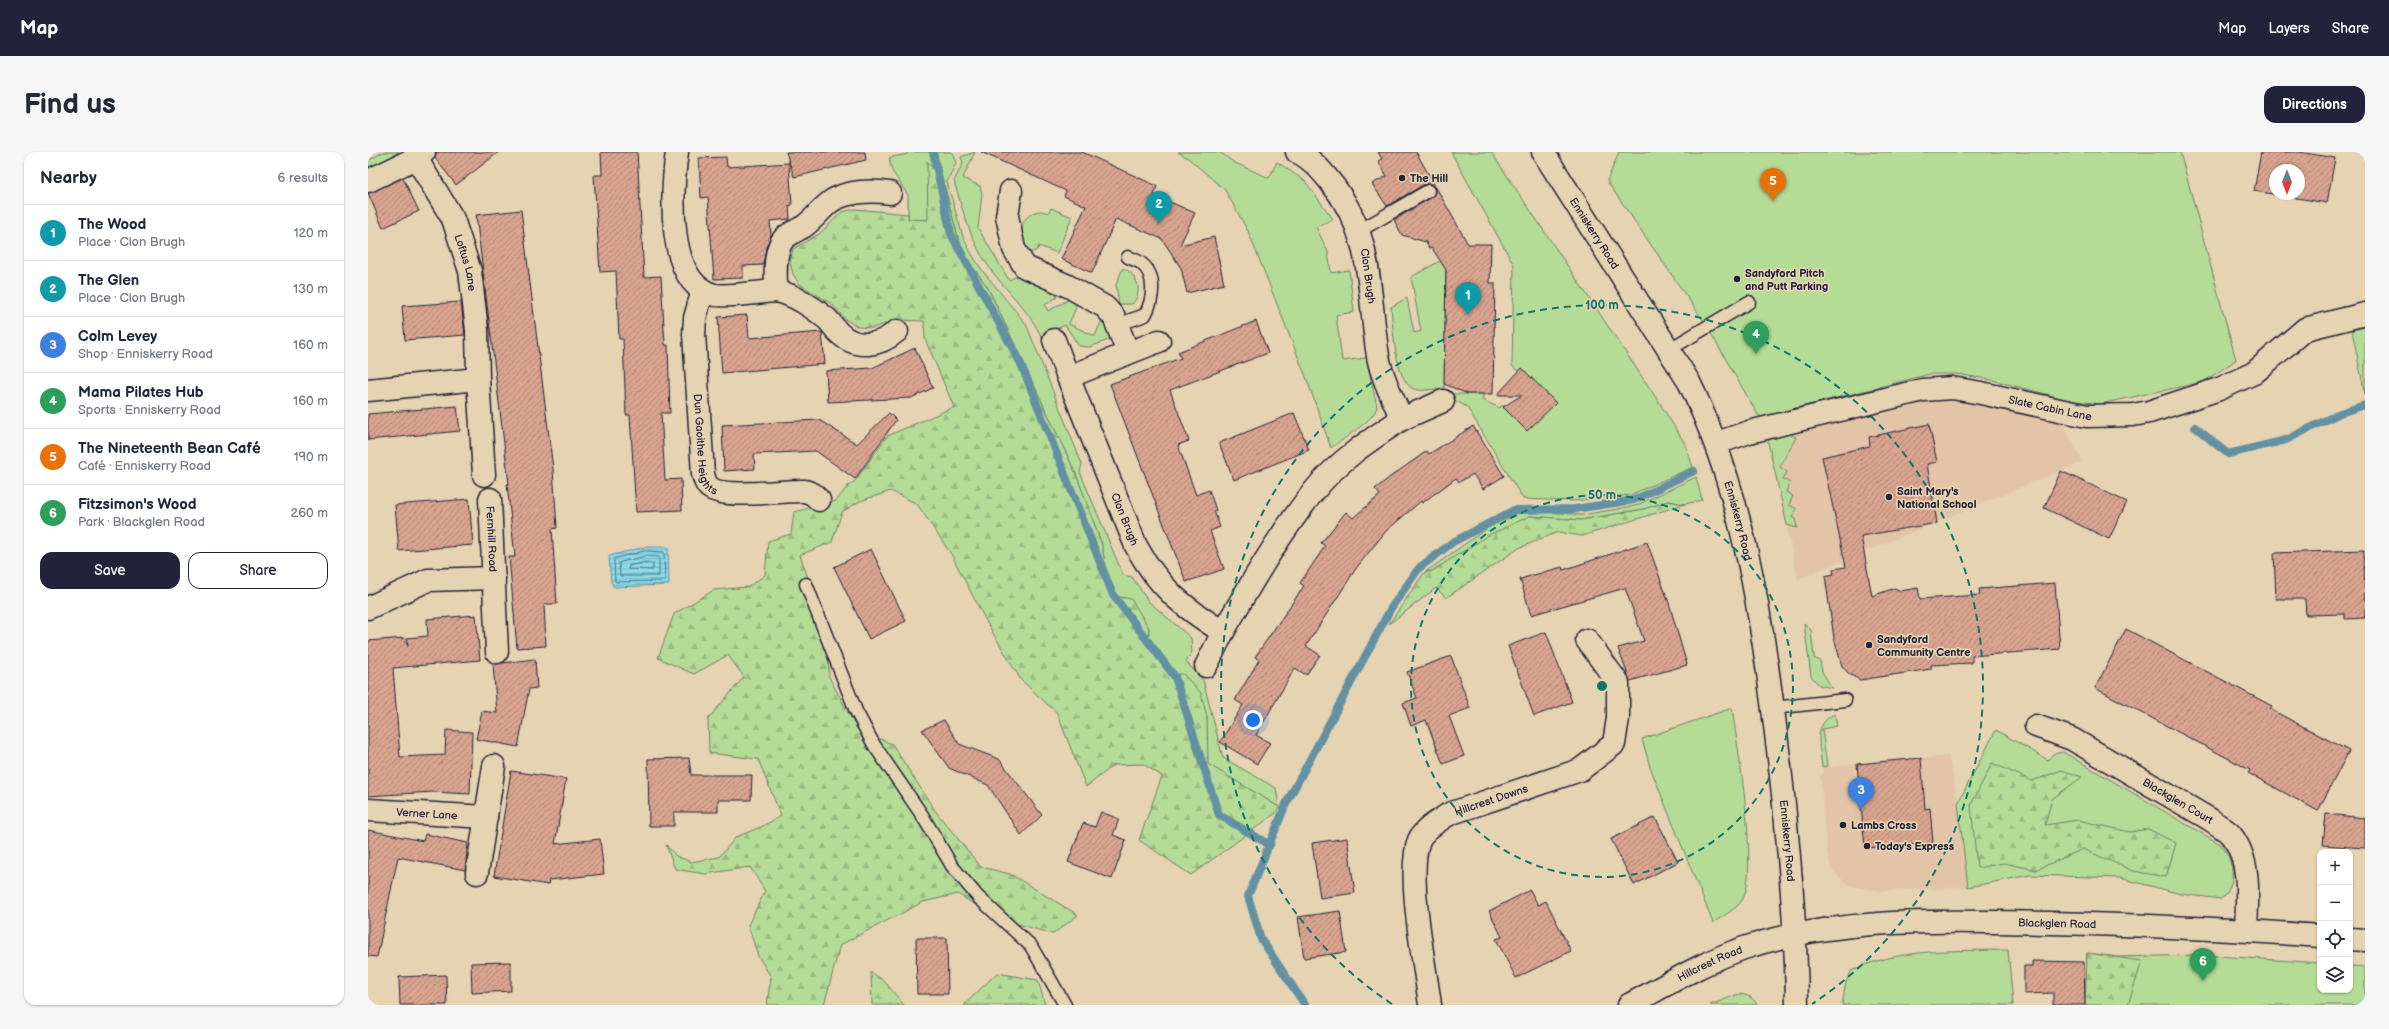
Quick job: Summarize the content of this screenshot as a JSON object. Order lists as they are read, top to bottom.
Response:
{
  "streets": {
    "street": [
      "Enniskerry Road",
      "Loftus Lane",
      "Clon Brugh",
      "Slate Cabin Lane",
      "Dun Gaoithe Heights",
      "Fernhill Road",
      "Hillcrest Downs",
      "Blackglen Court",
      "Verner Lane",
      "Blackglen Road",
      "Hillcrest Road"
    ]
  },
  "crossings": [
    ["Enniskerry Road", "Slate Cabin Lane"],
    ["Enniskerry Road", "Blackglen Road"],
    ["Enniskerry Road", "Hillcrest Road"],
    ["Blackglen Court", "Blackglen Road"],
    ["Blackglen Road", "Hillcrest Road"]
  ],
  "places": [
    "The Hill",
    "Sandyford Pitch and Putt Parking",
    "Saint Mary's National School",
    "Sandyford Community Centre",
    "Lambs Cross",
    "Today's Express"
  ],
  "north": "bottom",
  "page": {
    "header": "Map",
    "nav": ["Map", "Layers", "Share"],
    "buttons": [
      "Directions",
      ["Save", "Share"]
    ],
    "title": "Find us",
    "heading": ["Nearby", "6 results"],
    "pins": [
      "5",
      "2",
      "1",
      "4",
      "3",
      "6"
    ],
    "list": [
      {
        "mark": "1",
        "name": "The Wood",
        "note": "Place · Clon Brugh",
        "value": "120 m"
      },
      {
        "mark": "2",
        "name": "The Glen",
        "note": "Place · Clon Brugh",
        "value": "130 m"
      },
      {
        "mark": "3",
        "name": "Colm Levey",
        "note": "Shop · Enniskerry Road",
        "value": "160 m"
      },
      {
        "mark": "4",
        "name": "Mama Pilates Hub",
        "note": "Sports · Enniskerry Road",
        "value": "160 m"
      },
      {
        "mark": "5",
        "name": "The Nineteenth Bean Café",
        "note": "Café · Enniskerry Road",
        "value": "190 m"
      },
      {
        "mark": "6",
        "name": "Fitzsimon's Wood",
        "note": "Park · Blackglen Road",
        "value": "260 m"
      }
    ],
    "map_buttons": ["+", "−"]
  },
  "rings": ["100 m", "50 m"]
}
